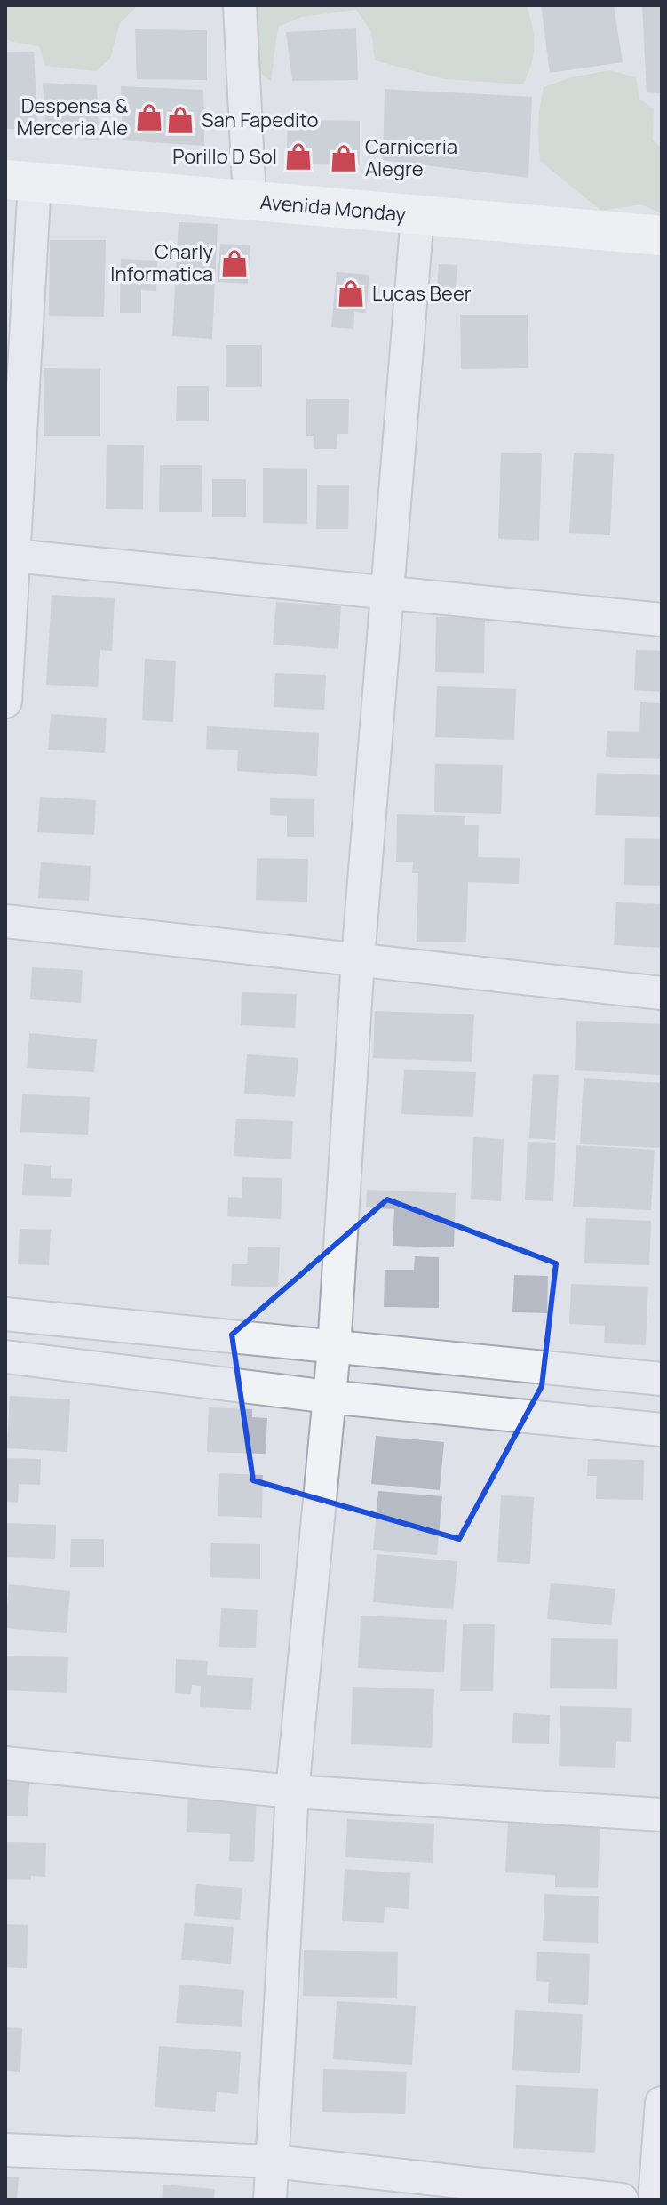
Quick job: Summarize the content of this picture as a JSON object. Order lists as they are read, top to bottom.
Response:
{
  "streets": {
    "main road": ["Avenida Monday"]
  },
  "places": {
    "shop": [
      "Despensa & Merceria Ale",
      "San Fapedito",
      "Porillo D Sol",
      "Carniceria Alegre",
      "Charly Informatica",
      "Lucas Beer"
    ]
  }
}
